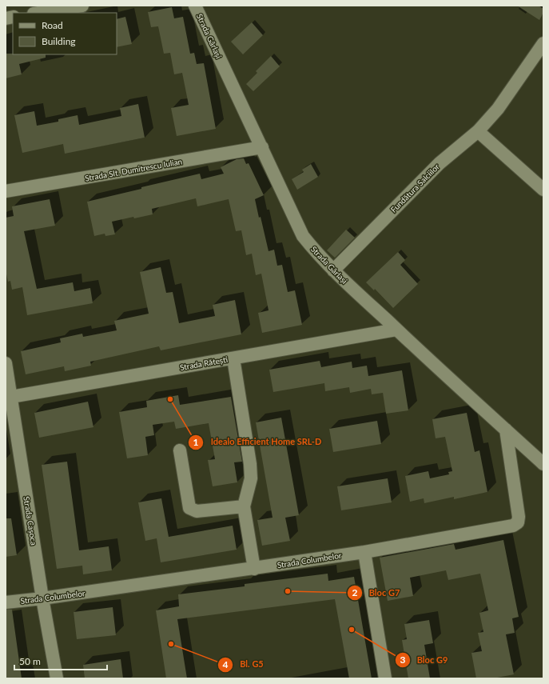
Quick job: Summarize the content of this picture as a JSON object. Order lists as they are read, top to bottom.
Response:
{
  "streets": {
    "street": [
      "Strada Gârlași",
      "Strada Slt. Dumitrescu Iulian",
      "Fundătura Salciilor",
      "Strada Rătești",
      "Strada Cașoca",
      "Strada Columbelor"
    ]
  },
  "crossings": [
    ["Strada Gârlași", "Strada Slt. Dumitrescu Iulian"],
    ["Strada Gârlași", "Fundătura Salciilor"],
    ["Strada Gârlași", "Strada Rătești"],
    ["Strada Gârlași", "Strada Columbelor"],
    ["Strada Rătești", "Strada Cașoca"],
    ["Strada Cașoca", "Strada Columbelor"]
  ],
  "places": [
    "Idealo Efficient Home SRL-D",
    "Bloc G7",
    "Bloc G9",
    "Bl. G5"
  ],
  "legend": ["Road", "Building"],
  "scale_bar": "50 m"
}
